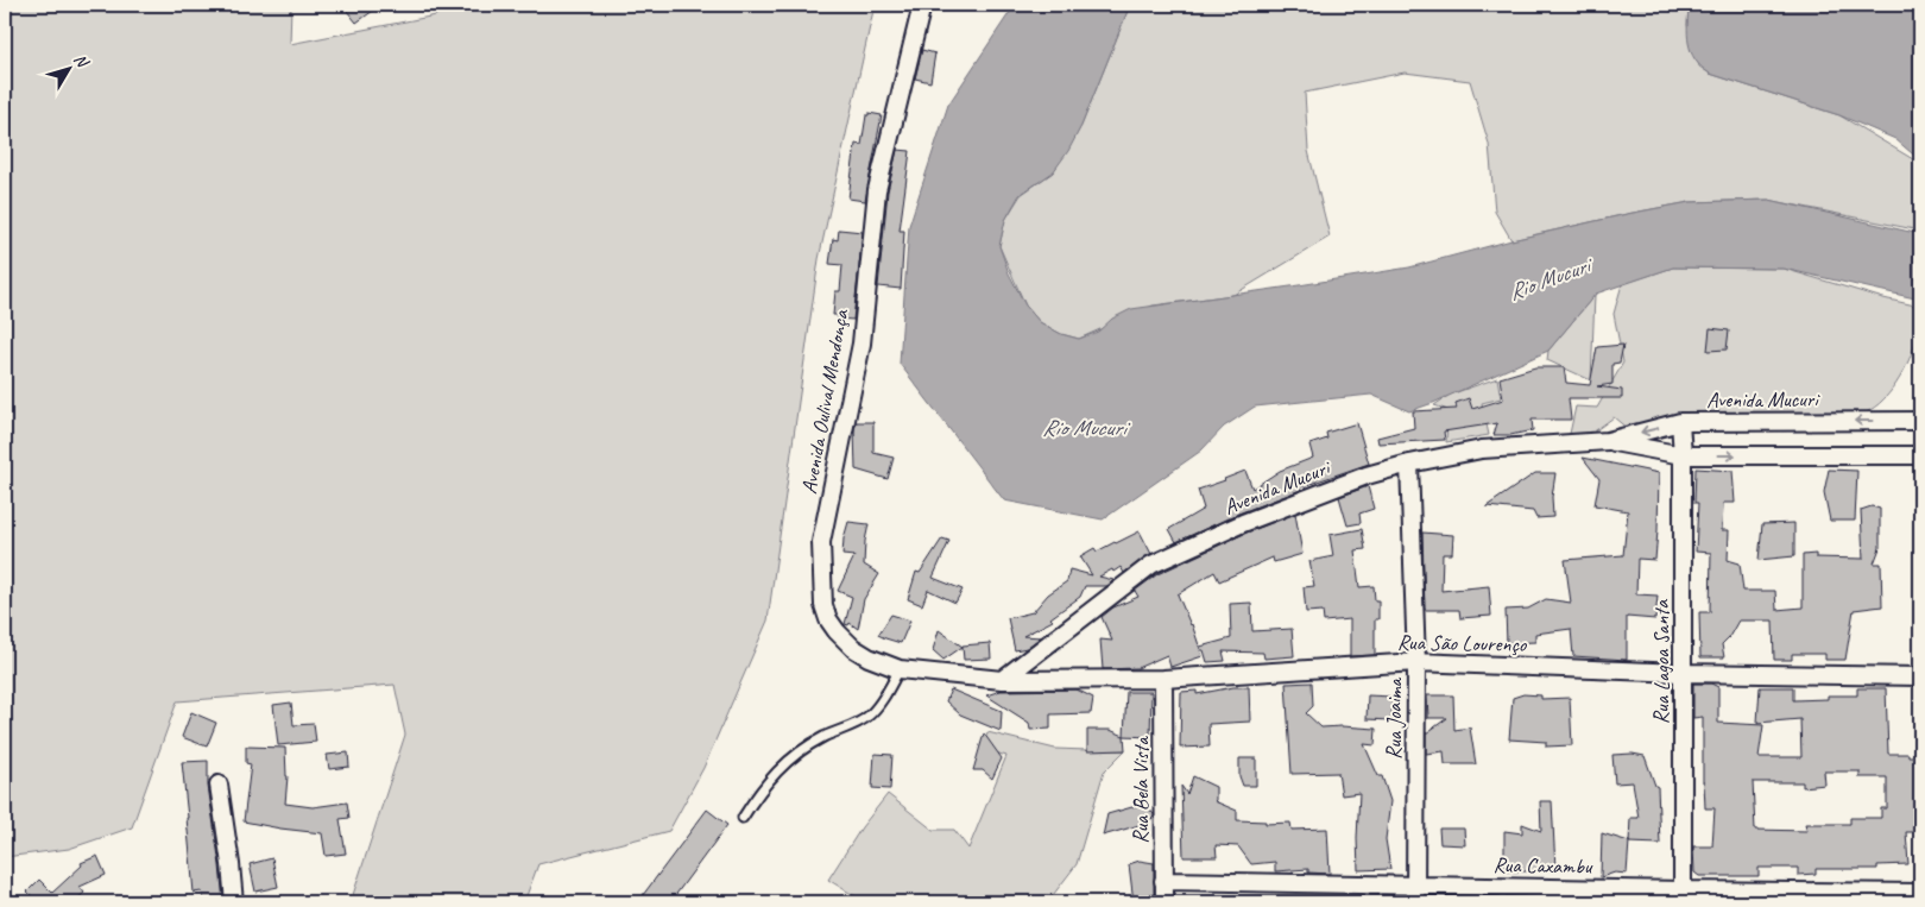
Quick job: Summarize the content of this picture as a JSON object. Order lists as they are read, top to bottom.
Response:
{
  "streets": {
    "street": [
      "Avenida Mucuri",
      "Avenida Oulival Mendonça",
      "Rua São Lourenço",
      "Rua Lagoa Santa",
      "Rua Joaima",
      "Rua Bela Vista",
      "Rua Caxambu"
    ]
  },
  "crossings": [
    ["Avenida Mucuri", "Avenida Oulival Mendonça"],
    ["Avenida Mucuri", "Rua São Lourenço"],
    ["Avenida Mucuri", "Rua Lagoa Santa"],
    ["Avenida Mucuri", "Rua Joaima"],
    ["Avenida Oulival Mendonça", "Rua São Lourenço"],
    ["Rua São Lourenço", "Rua Lagoa Santa"],
    ["Rua São Lourenço", "Rua Joaima"],
    ["Rua São Lourenço", "Rua Bela Vista"],
    ["Rua Lagoa Santa", "Rua Caxambu"],
    ["Rua Joaima", "Rua Caxambu"],
    ["Rua Bela Vista", "Rua Caxambu"]
  ],
  "water": ["Rio Mucuri"],
  "north": "top right"
}
